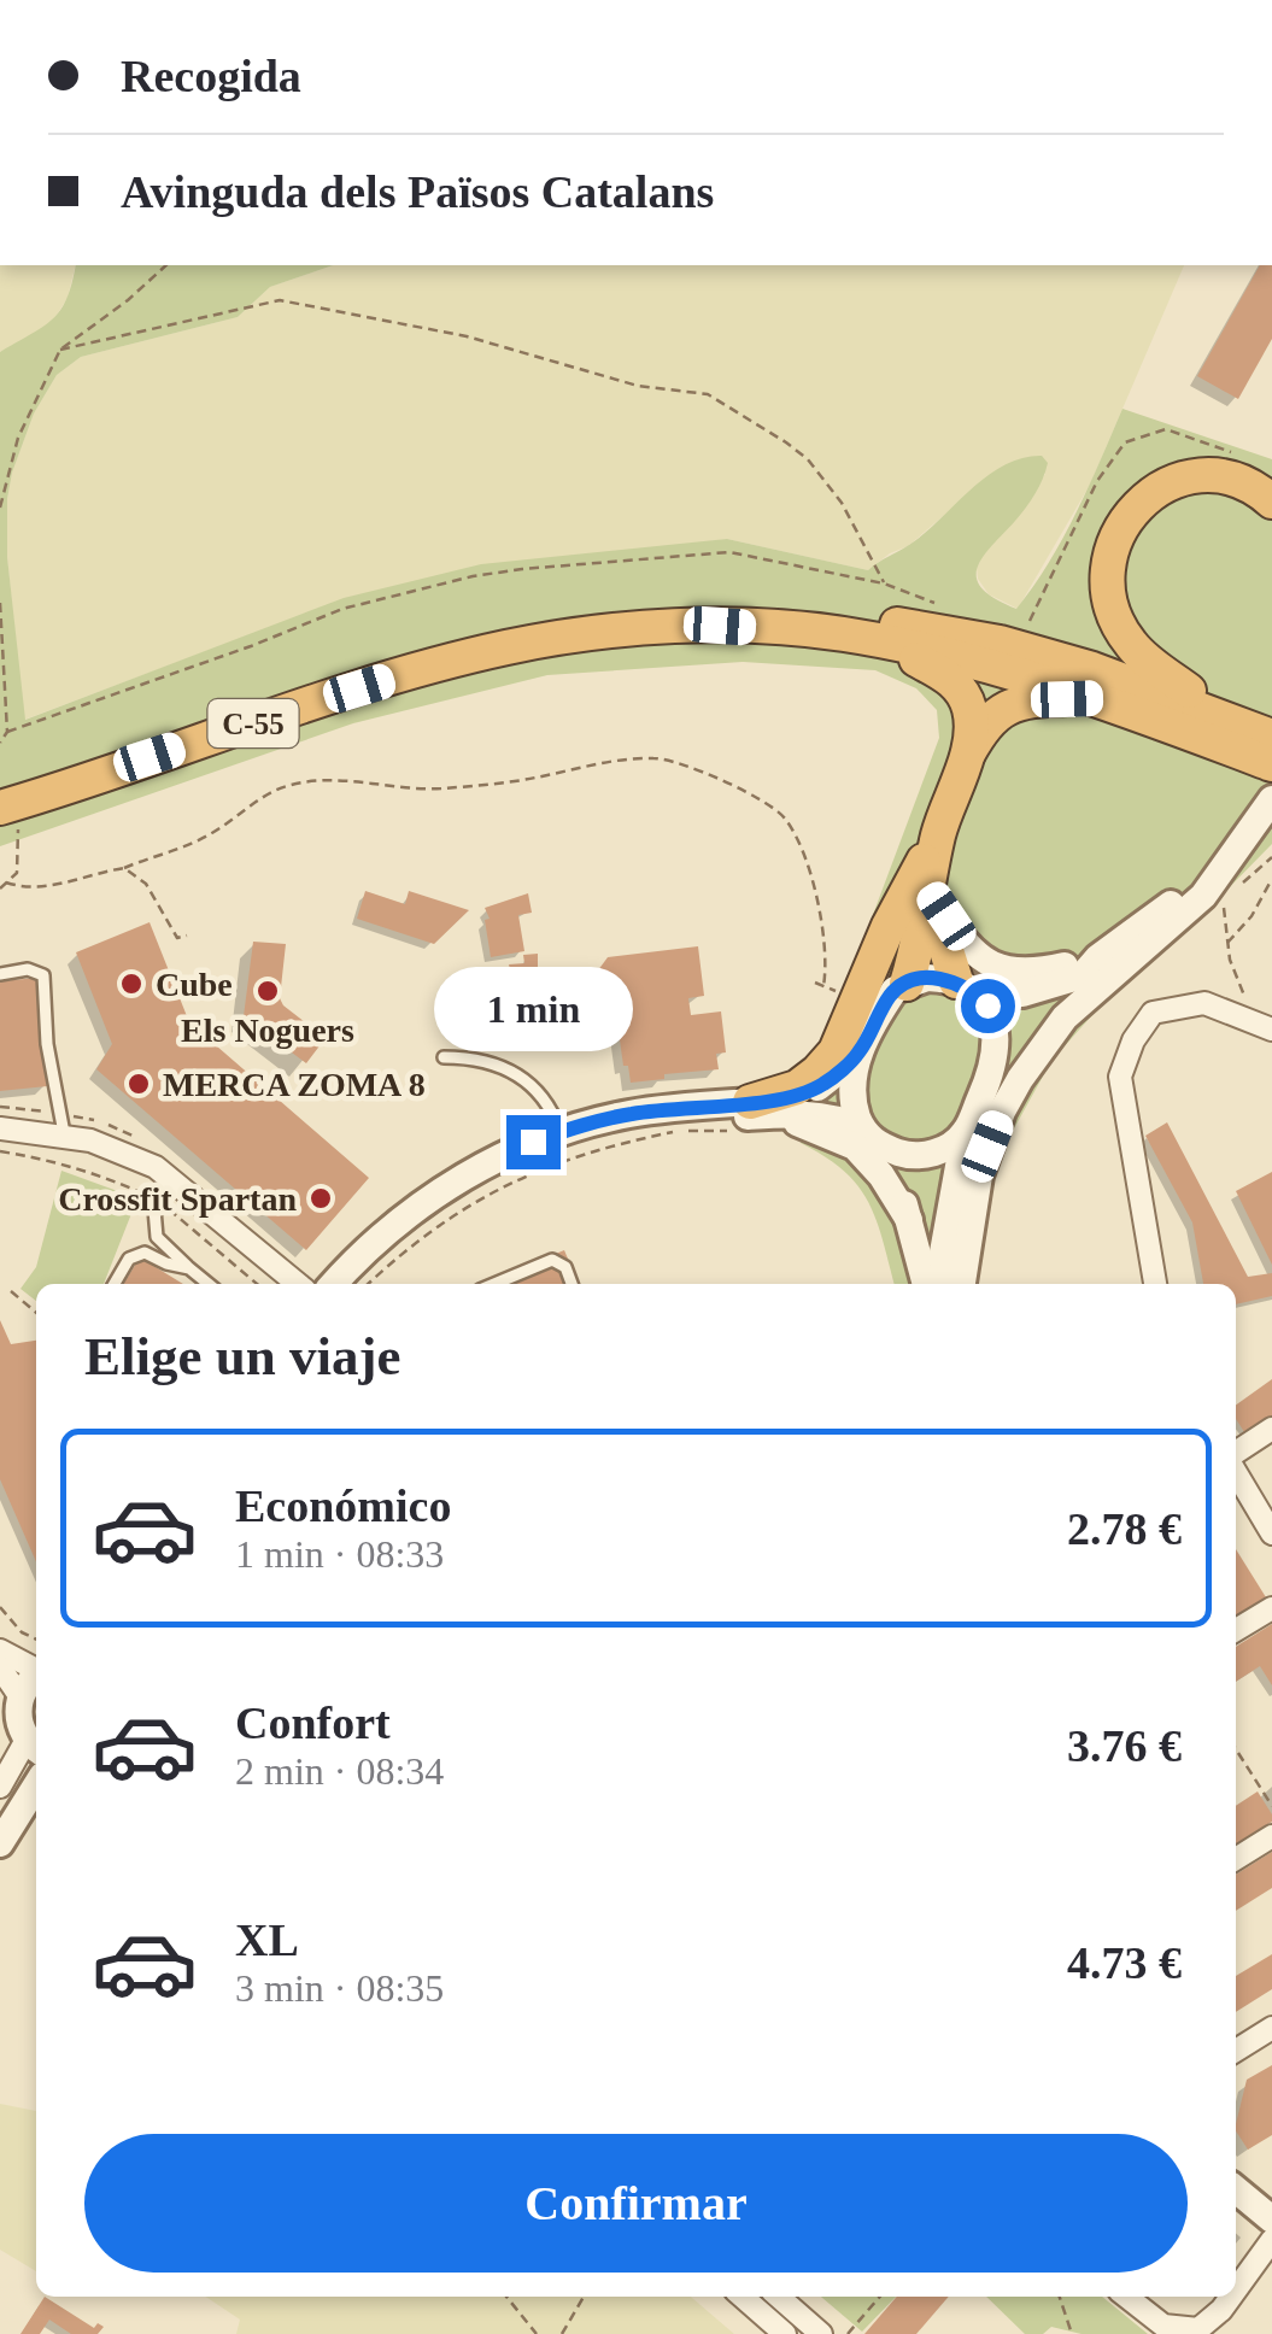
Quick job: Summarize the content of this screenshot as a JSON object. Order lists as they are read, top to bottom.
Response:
{
  "streets": {
    "highway": ["C-55"]
  },
  "places": [
    "Cube",
    "Els Noguers",
    "MERCA ZOMA 8",
    "Crossfit Spartan"
  ],
  "page": {
    "banner": ["Recogida", "Avinguda dels Països Catalans"],
    "bubble": "1 min",
    "heading": "Elige un viaje",
    "list": [
      {
        "name": "Económico",
        "note": "1 min · 08:33",
        "value": "2.78 €"
      },
      {
        "name": "Confort",
        "note": "2 min · 08:34",
        "value": "3.76 €"
      },
      {
        "name": "XL",
        "note": "3 min · 08:35",
        "value": "4.73 €"
      }
    ],
    "buttons": "Confirmar"
  }
}
